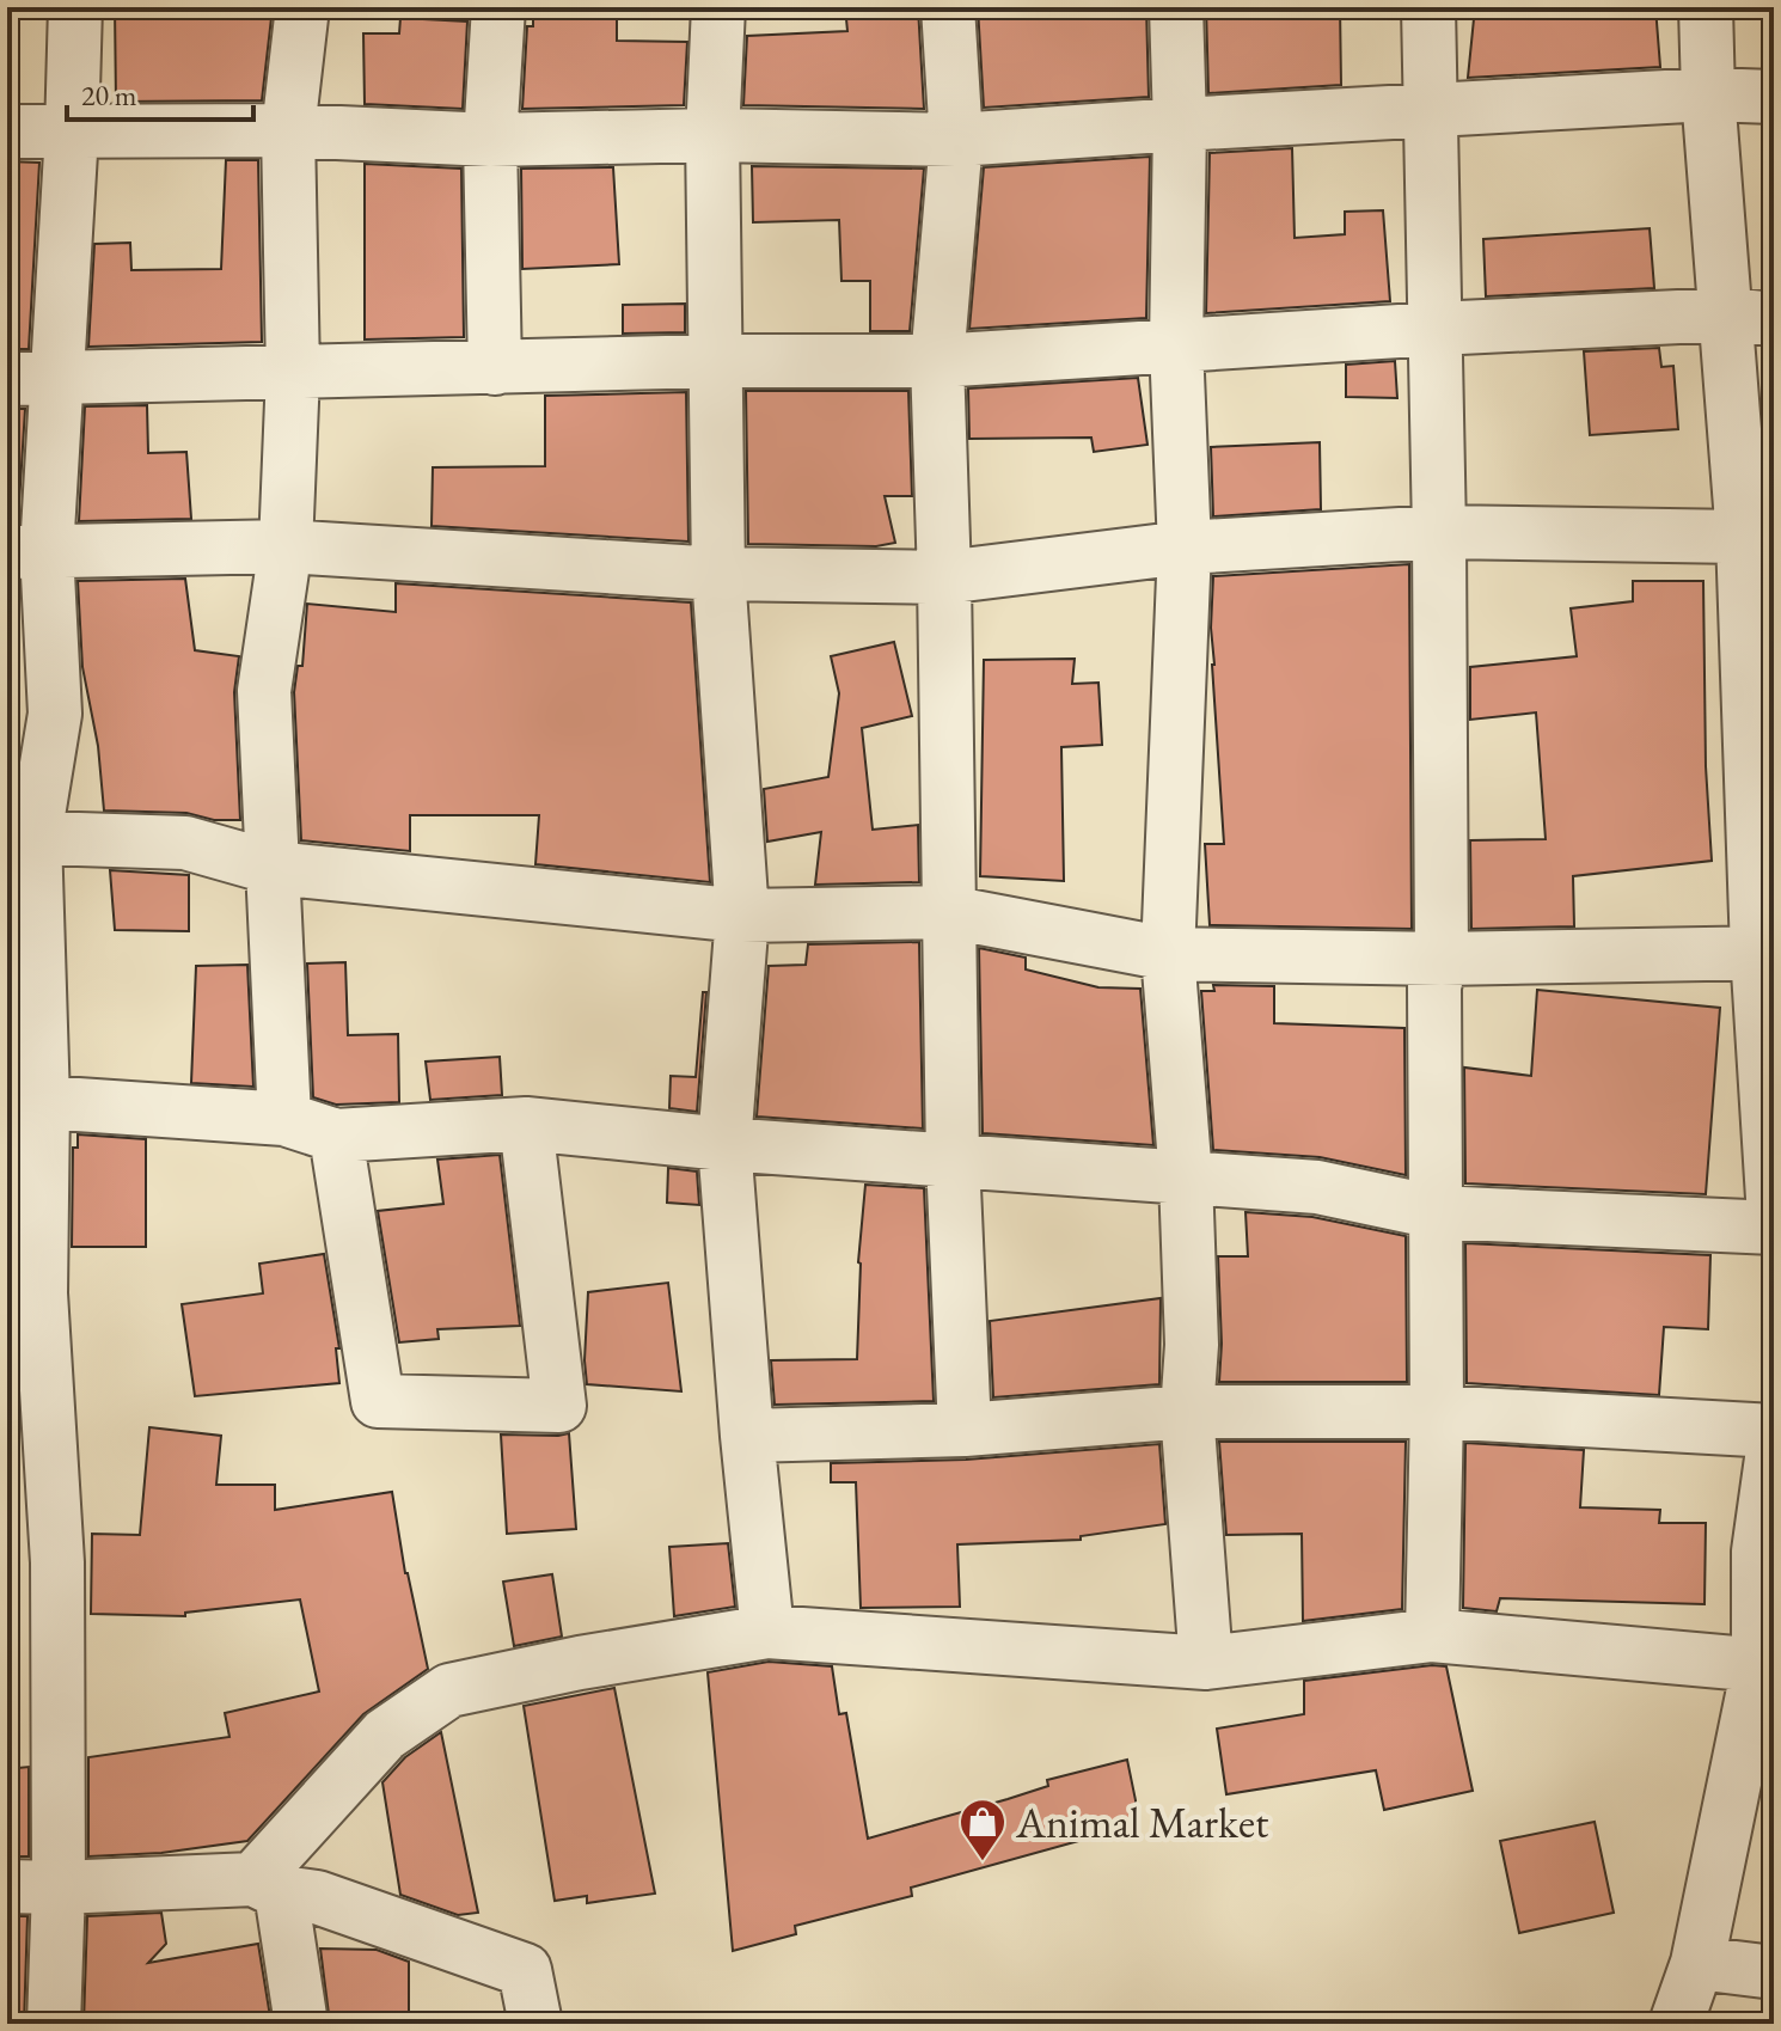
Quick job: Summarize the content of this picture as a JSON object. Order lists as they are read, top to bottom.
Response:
{
  "places": {
    "shop": ["Animal Market"]
  },
  "scale_bar": "20 m"
}
